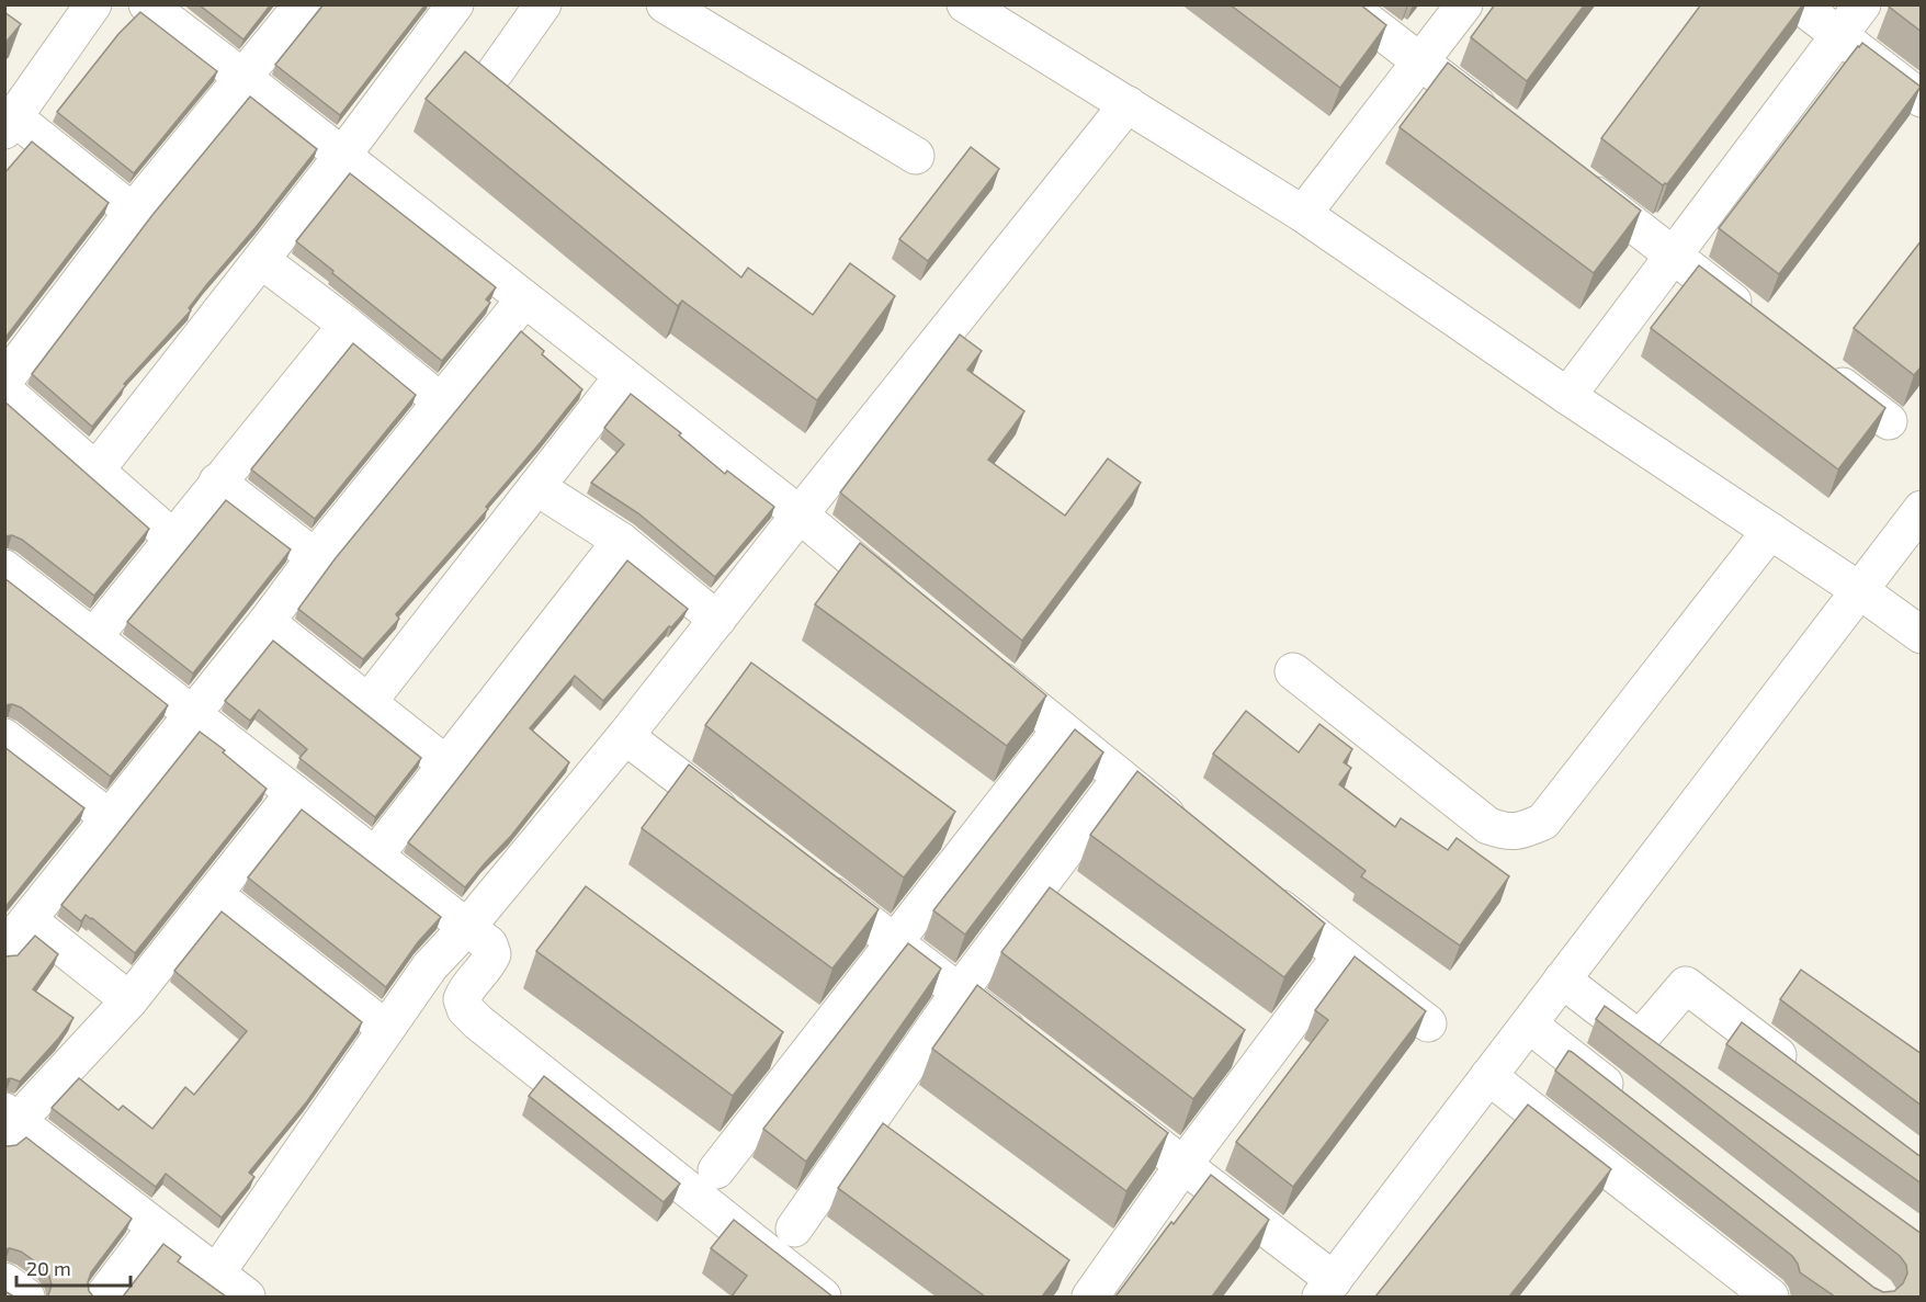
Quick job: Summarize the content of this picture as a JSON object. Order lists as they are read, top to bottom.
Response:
{
  "scale_bar": "20 m"
}
